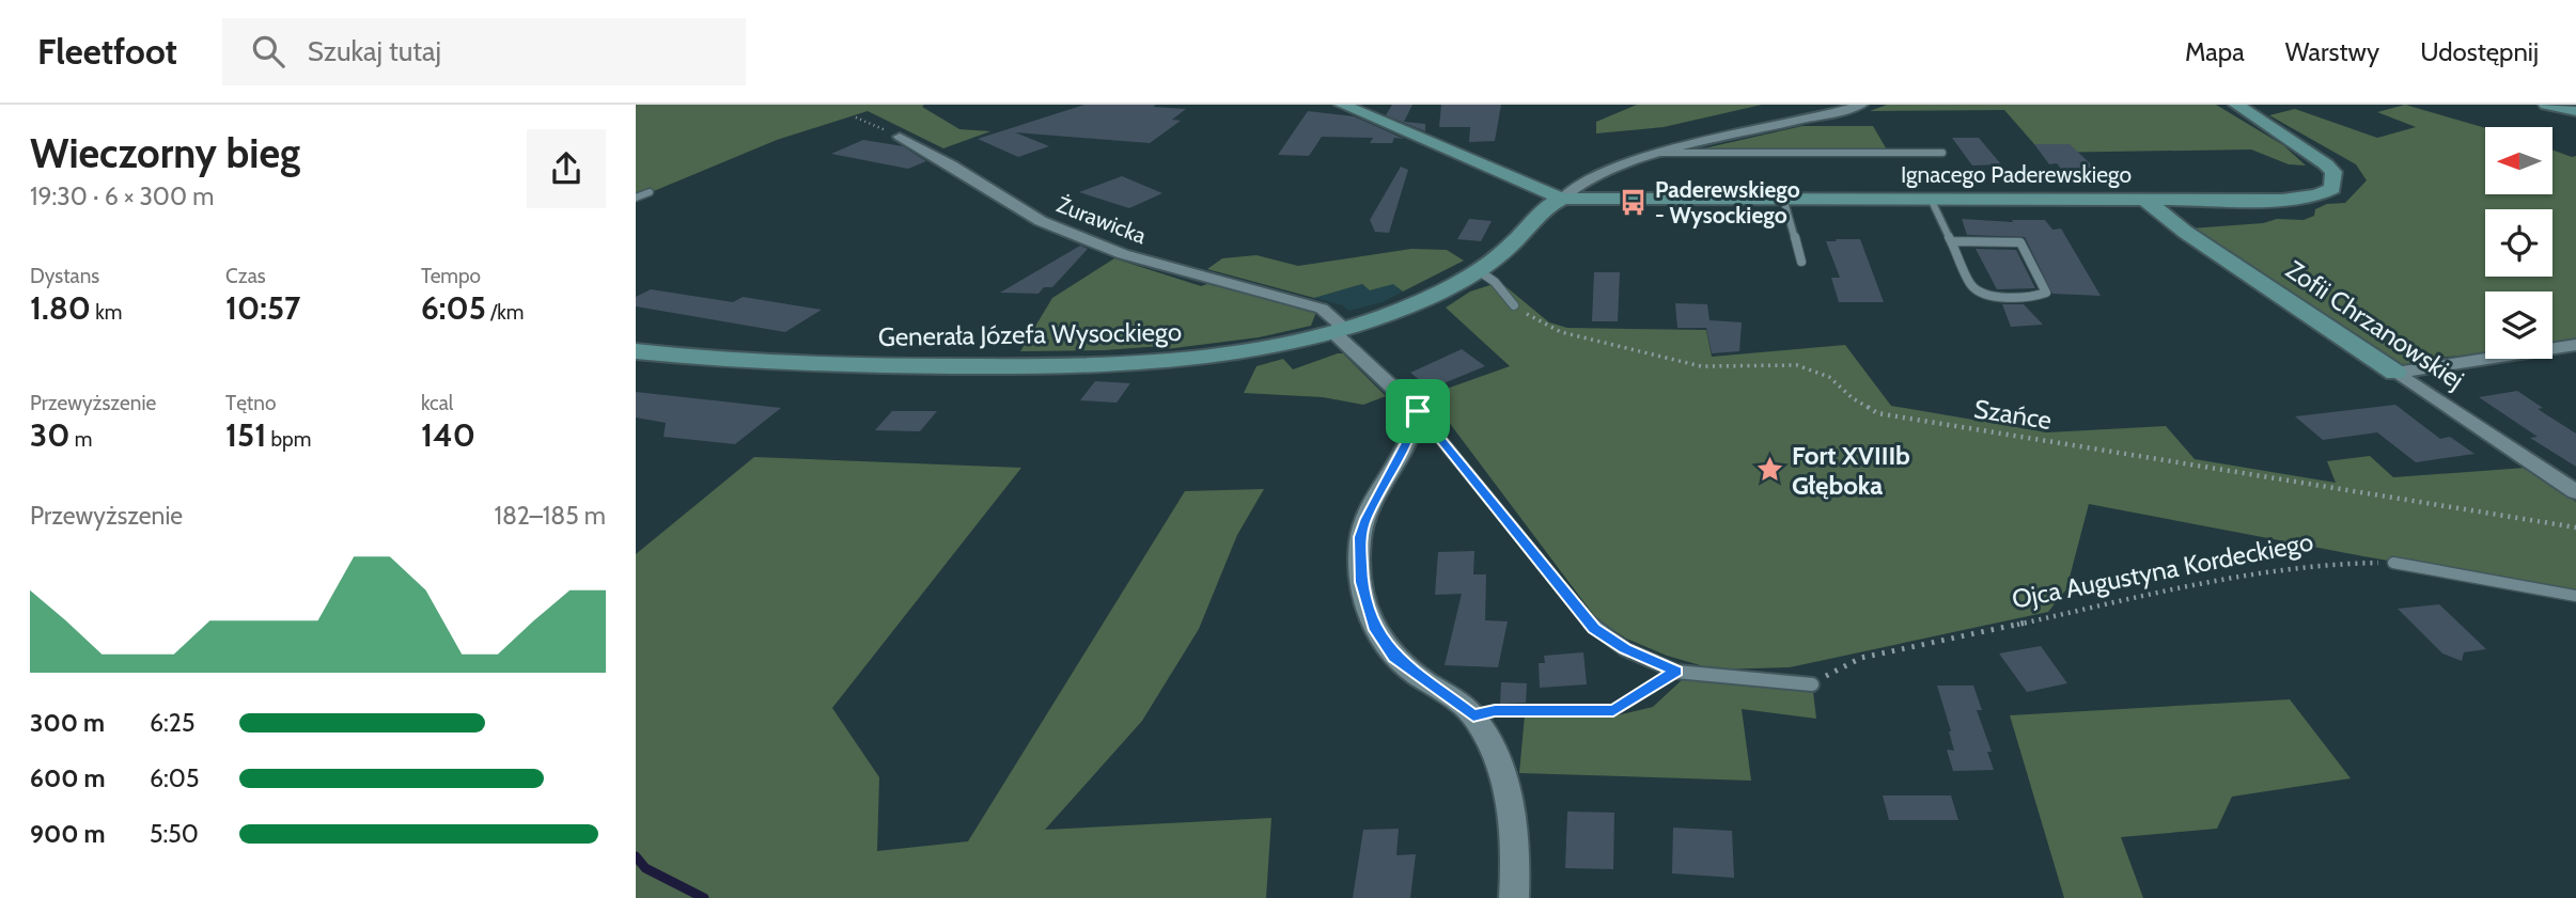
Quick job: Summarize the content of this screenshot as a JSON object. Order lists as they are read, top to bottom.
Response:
{
  "streets": {
    "street": [
      "Ignacego Paderewskiego",
      "Żurawicka",
      "Zofii Chrzanowskiej",
      "Generała Józefa Wysockiego"
    ],
    "path": ["Szańce", "Ojca Augustyna Kordeckiego"]
  },
  "crossings": [
    ["Ignacego Paderewskiego", "Zofii Chrzanowskiej"],
    ["Ignacego Paderewskiego", "Generała Józefa Wysockiego"],
    ["Żurawicka", "Generała Józefa Wysockiego"]
  ],
  "places": {
    "bus stop": ["Paderewskiego - Wysockiego"],
    "place": ["Fort XVIIIb Głęboka"]
  },
  "north": "left",
  "page": {
    "header": "Fleetfoot",
    "search": "Szukaj tutaj",
    "nav": ["Mapa", "Warstwy", "Udostępnij"],
    "heading": ["Wieczorny bieg", "19:30 · 6 × 300 m"],
    "stats": [
      ["Dystans", "1.80 km"],
      ["Czas", "10:57"],
      ["Tempo", "6:05 /km"],
      ["Przewyższenie", "30 m"],
      ["Tętno", "151 bpm"],
      ["kcal", "140"]
    ],
    "chart": ["Przewyższenie", "182–185 m"],
    "list": [
      {
        "name": "300 m",
        "note": "6:25"
      },
      {
        "name": "600 m",
        "note": "6:05"
      },
      {
        "name": "900 m",
        "note": "5:50"
      }
    ]
  }
}
